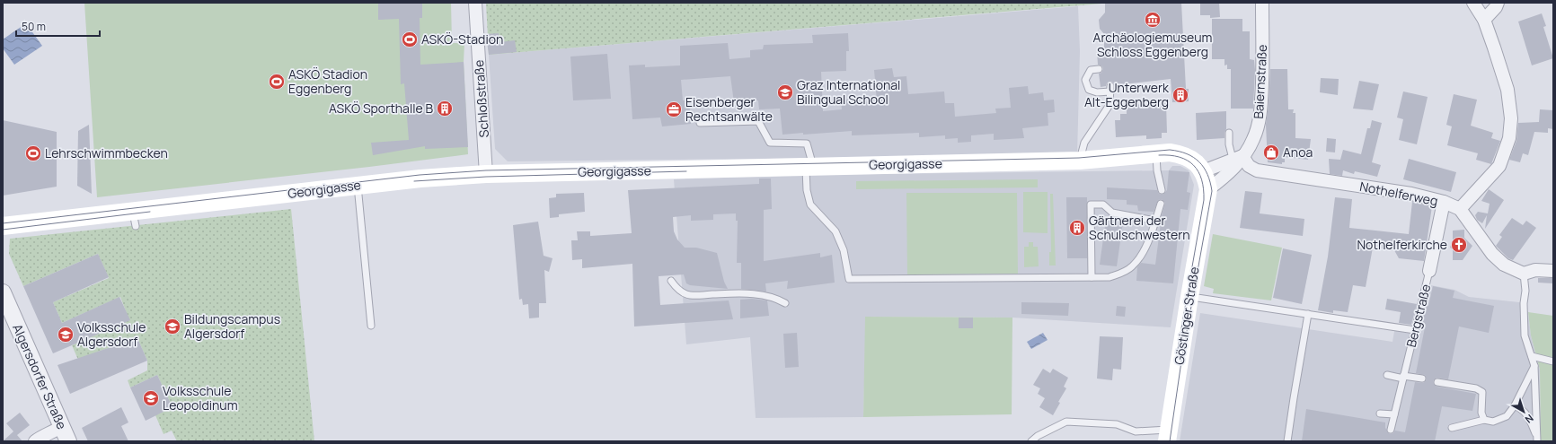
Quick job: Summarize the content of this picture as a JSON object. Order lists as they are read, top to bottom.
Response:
{
  "streets": {
    "main road": ["Georgigasse", "Göstinger Straße"],
    "street": [
      "Baiernstraße",
      "Schloßstraße",
      "Nothelferweg",
      "Bergstraße",
      "Algersdorfer Straße"
    ]
  },
  "crossings": [
    ["Baiernstraße", "Nothelferweg"],
    ["Baiernstraße", "Göstinger Straße"],
    ["Schloßstraße", "Georgigasse"],
    ["Nothelferweg", "Bergstraße"]
  ],
  "places": {
    "museum": ["Archäologiemuseum Schloss Eggenberg"],
    "sports": ["ASKÖ-Stadion", "ASKÖ Stadion Eggenberg", "Lehrschwimmbecken"],
    "school or university": [
      "Graz International Bilingual School",
      "Bildungscampus Algersdorf",
      "Volksschule Algersdorf",
      "Volksschule Leopoldinum"
    ],
    "building": ["Unterwerk Alt-Eggenberg", "ASKÖ Sporthalle B", "Gärtnerei der Schulschwestern"],
    "office": ["Eisenberger Rechtsanwälte"],
    "shop": ["Anoa"],
    "church": ["Nothelferkirche"]
  },
  "scale_bar": "50 m",
  "north": "bottom right"
}
